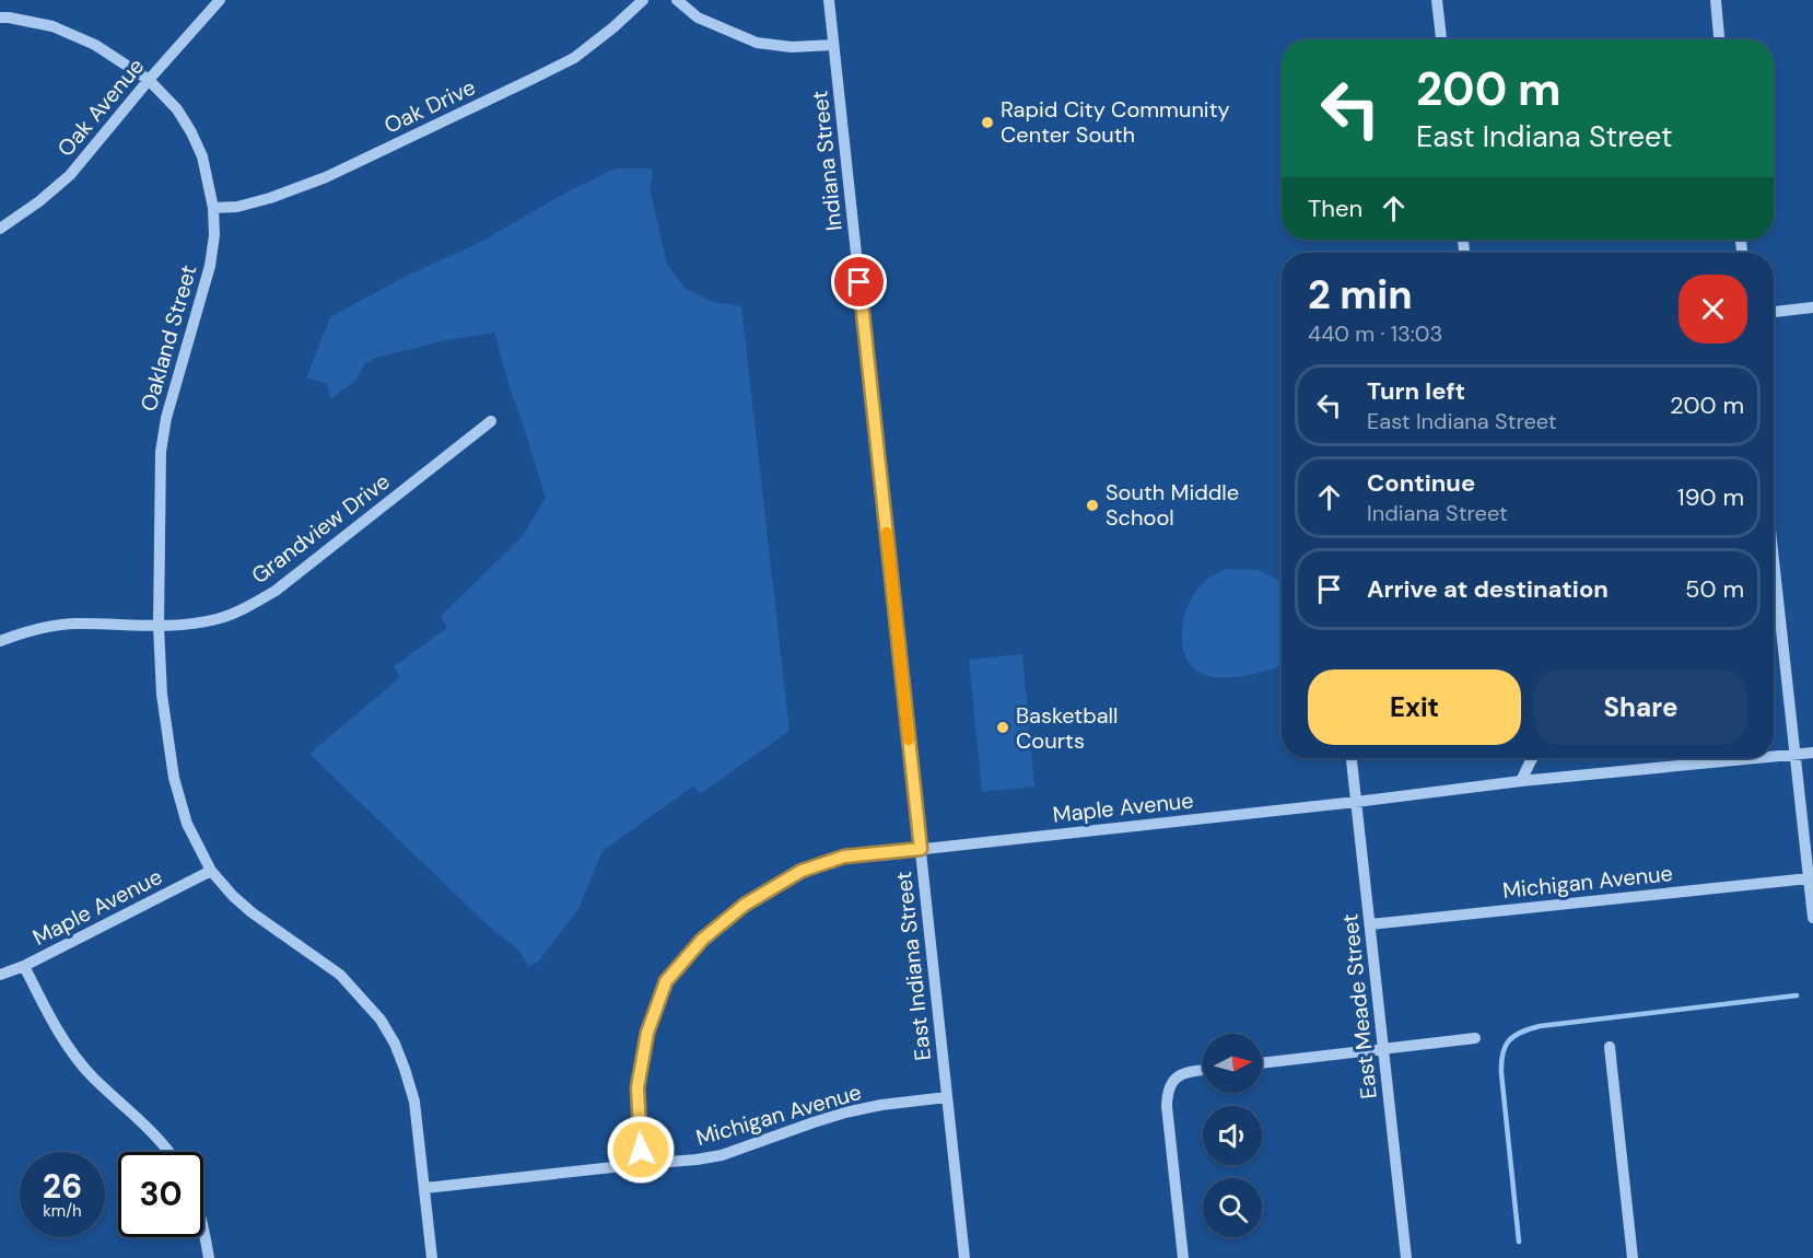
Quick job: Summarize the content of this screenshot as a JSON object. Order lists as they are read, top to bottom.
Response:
{
  "streets": {
    "street": [
      "Oak Drive",
      "Oak Avenue",
      "Indiana Street",
      "Oakland Street",
      "Grandview Drive",
      "Maple Avenue",
      "Michigan Avenue",
      "East Indiana Street",
      "East Meade Street"
    ]
  },
  "crossings": [
    ["Oak Drive", "Oakland Street"],
    ["Oak Avenue", "Oakland Street"],
    ["Indiana Street", "East Indiana Street"],
    ["Oakland Street", "Grandview Drive"],
    ["Oakland Street", "Maple Avenue"],
    ["Oakland Street", "Michigan Avenue"],
    ["Maple Avenue", "Michigan Avenue"],
    ["Maple Avenue", "East Indiana Street"],
    ["Maple Avenue", "East Meade Street"],
    ["Michigan Avenue", "East Indiana Street"],
    ["Michigan Avenue", "East Meade Street"]
  ],
  "places": ["Rapid City Community Center South", "South Middle School", "Basketball Courts"],
  "north": "right",
  "page": {
    "turn": ["200 m", "East Indiana Street"],
    "then": "Then",
    "heading": ["2 min", "440 m · 13:03"],
    "list": [
      {
        "name": "Turn left",
        "note": "East Indiana Street",
        "value": "200 m"
      },
      {
        "name": "Continue",
        "note": "Indiana Street",
        "value": "190 m"
      },
      {
        "name": "Arrive at destination",
        "value": "50 m"
      }
    ],
    "buttons": ["Exit", "Share"],
    "speed": "26 km/h",
    "limit": "30"
  }
}
